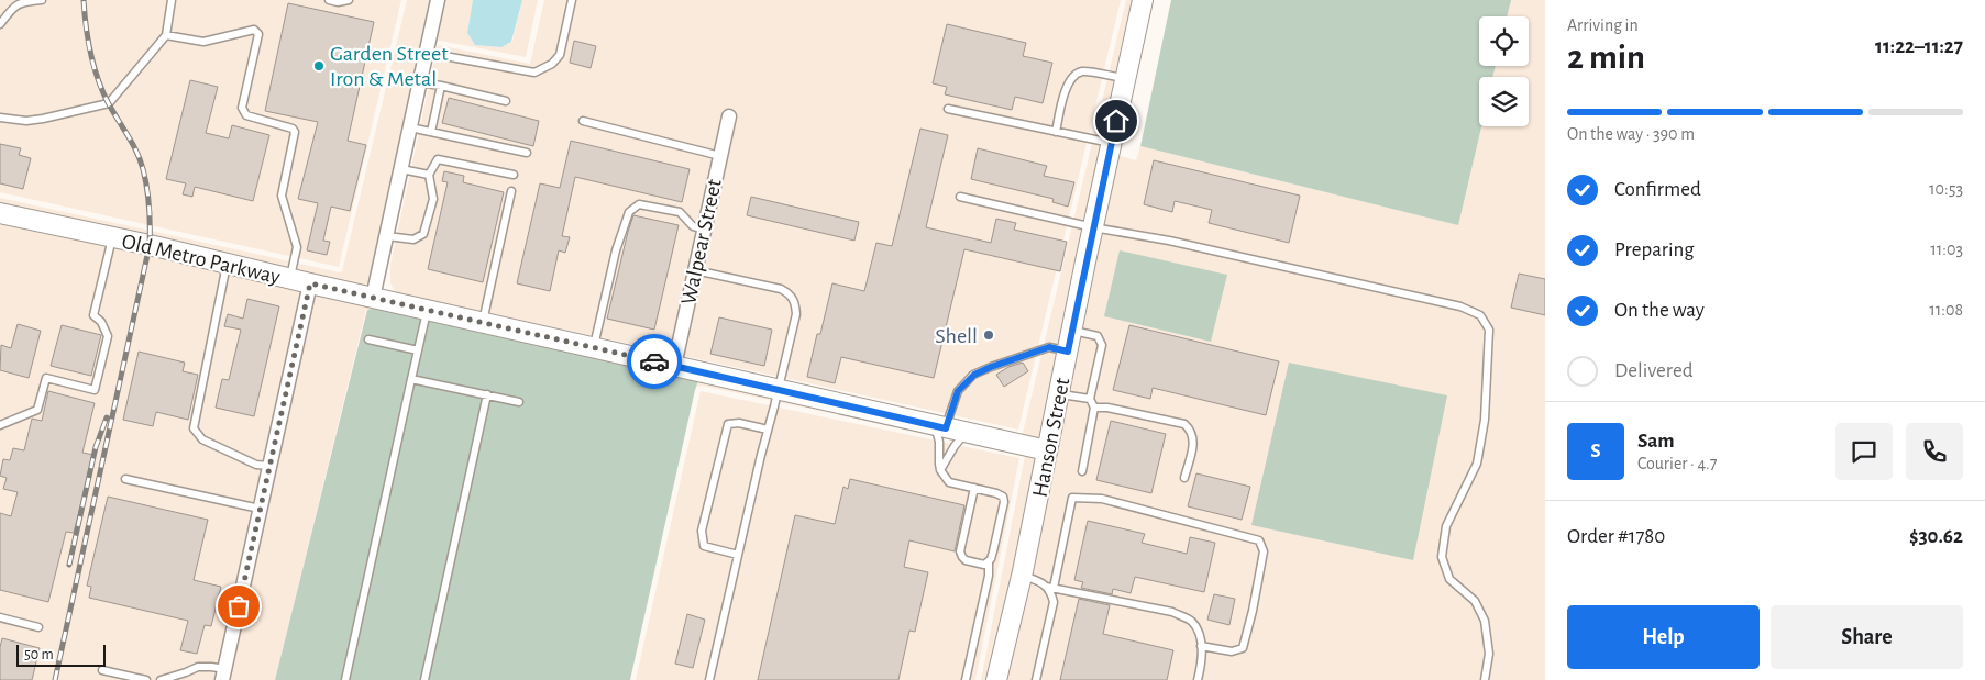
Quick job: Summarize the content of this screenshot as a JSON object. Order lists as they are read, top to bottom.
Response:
{
  "streets": {
    "street": ["Walpear Street", "Old Metro Parkway", "Hanson Street"]
  },
  "crossings": [
    ["Walpear Street", "Old Metro Parkway"],
    ["Old Metro Parkway", "Hanson Street"]
  ],
  "places": ["Garden Street Iron & Metal", "Shell"],
  "scale_bar": "50 m",
  "page": {
    "heading": ["2 min", "Arriving in", "11:22–11:27"],
    "panel": [
      "Sam",
      "Courier · 4.7",
      "Order #1780",
      "$30.62"
    ],
    "bar": "On the way · 390 m",
    "list": [
      ["Confirmed", "10:53"],
      ["Preparing", "11:03"],
      ["On the way", "11:08"],
      "Delivered"
    ],
    "round": "S",
    "buttons": ["Help", "Share"],
    "scale": "50 m"
  }
}
